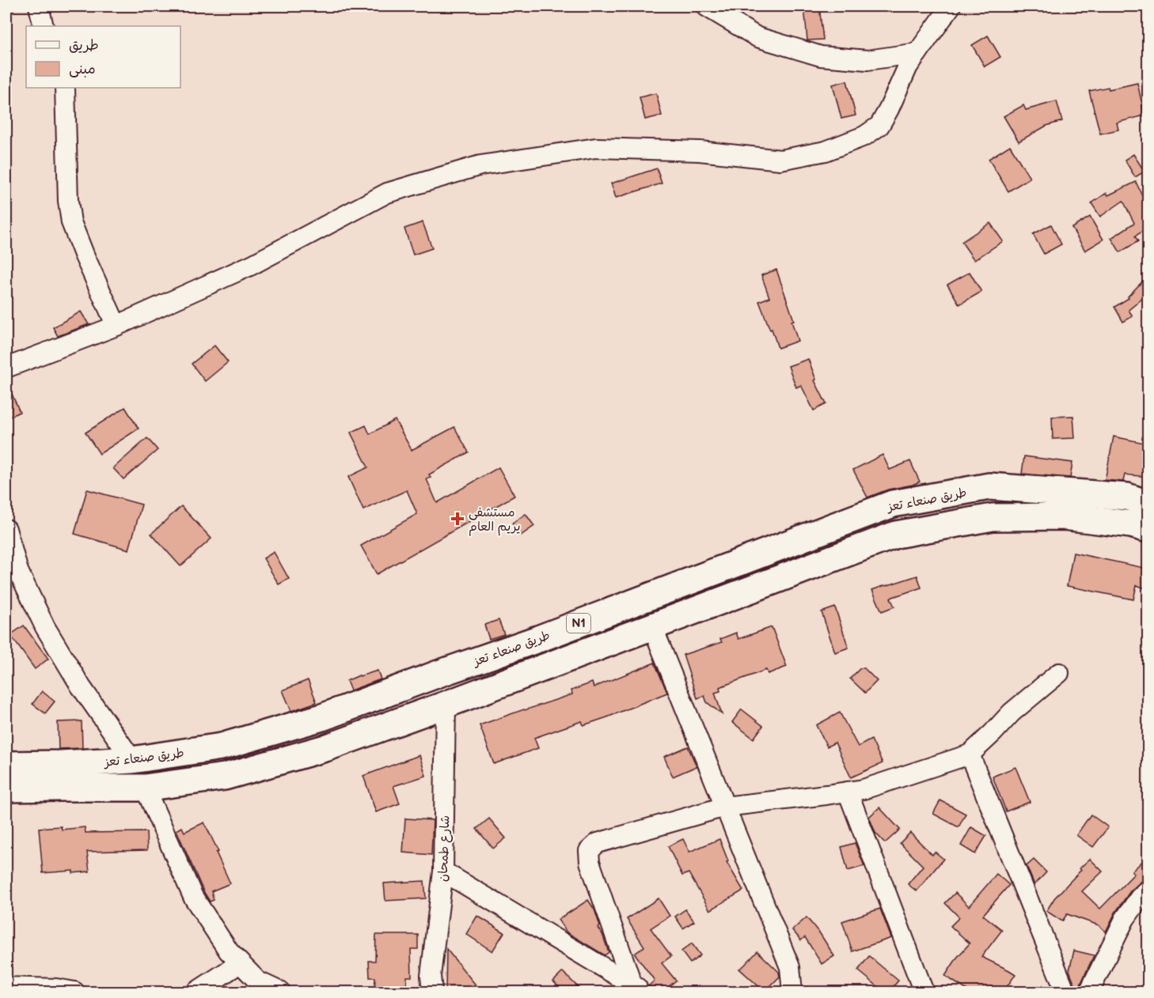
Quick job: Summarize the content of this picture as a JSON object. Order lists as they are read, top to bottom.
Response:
{
  "streets": {
    "highway": ["طريق صنعاء تعز", "N1"],
    "street": ["شارع طمحان"]
  },
  "crossings": [
    ["طريق صنعاء تعز", "شارع طمحان"]
  ],
  "places": {
    "health": ["مستشفى يريم العام"]
  },
  "legend": ["طريق", "مبنى"]
}
